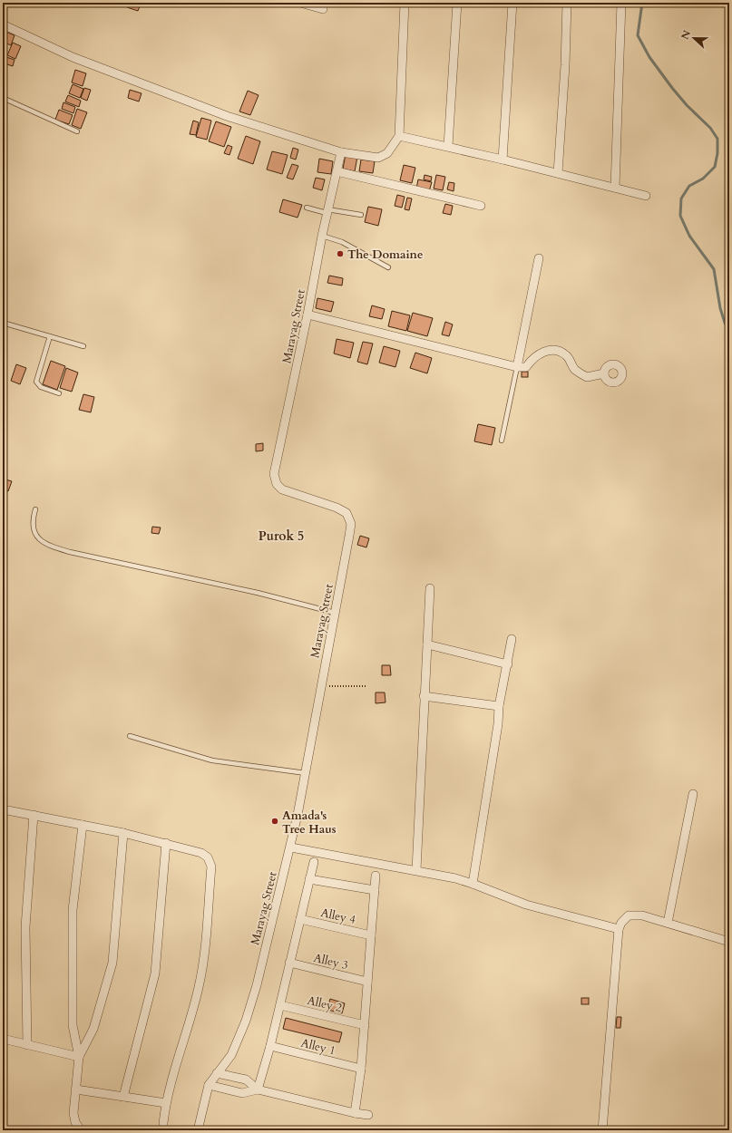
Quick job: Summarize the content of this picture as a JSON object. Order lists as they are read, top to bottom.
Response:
{
  "streets": {
    "street": [
      "Marayag Street",
      "Alley 4",
      "Alley 3",
      "Alley 2",
      "Alley 1"
    ]
  },
  "districts": ["Purok 5"],
  "places": ["The Domaine", "Amada's Tree Haus"],
  "north": "left"
}
